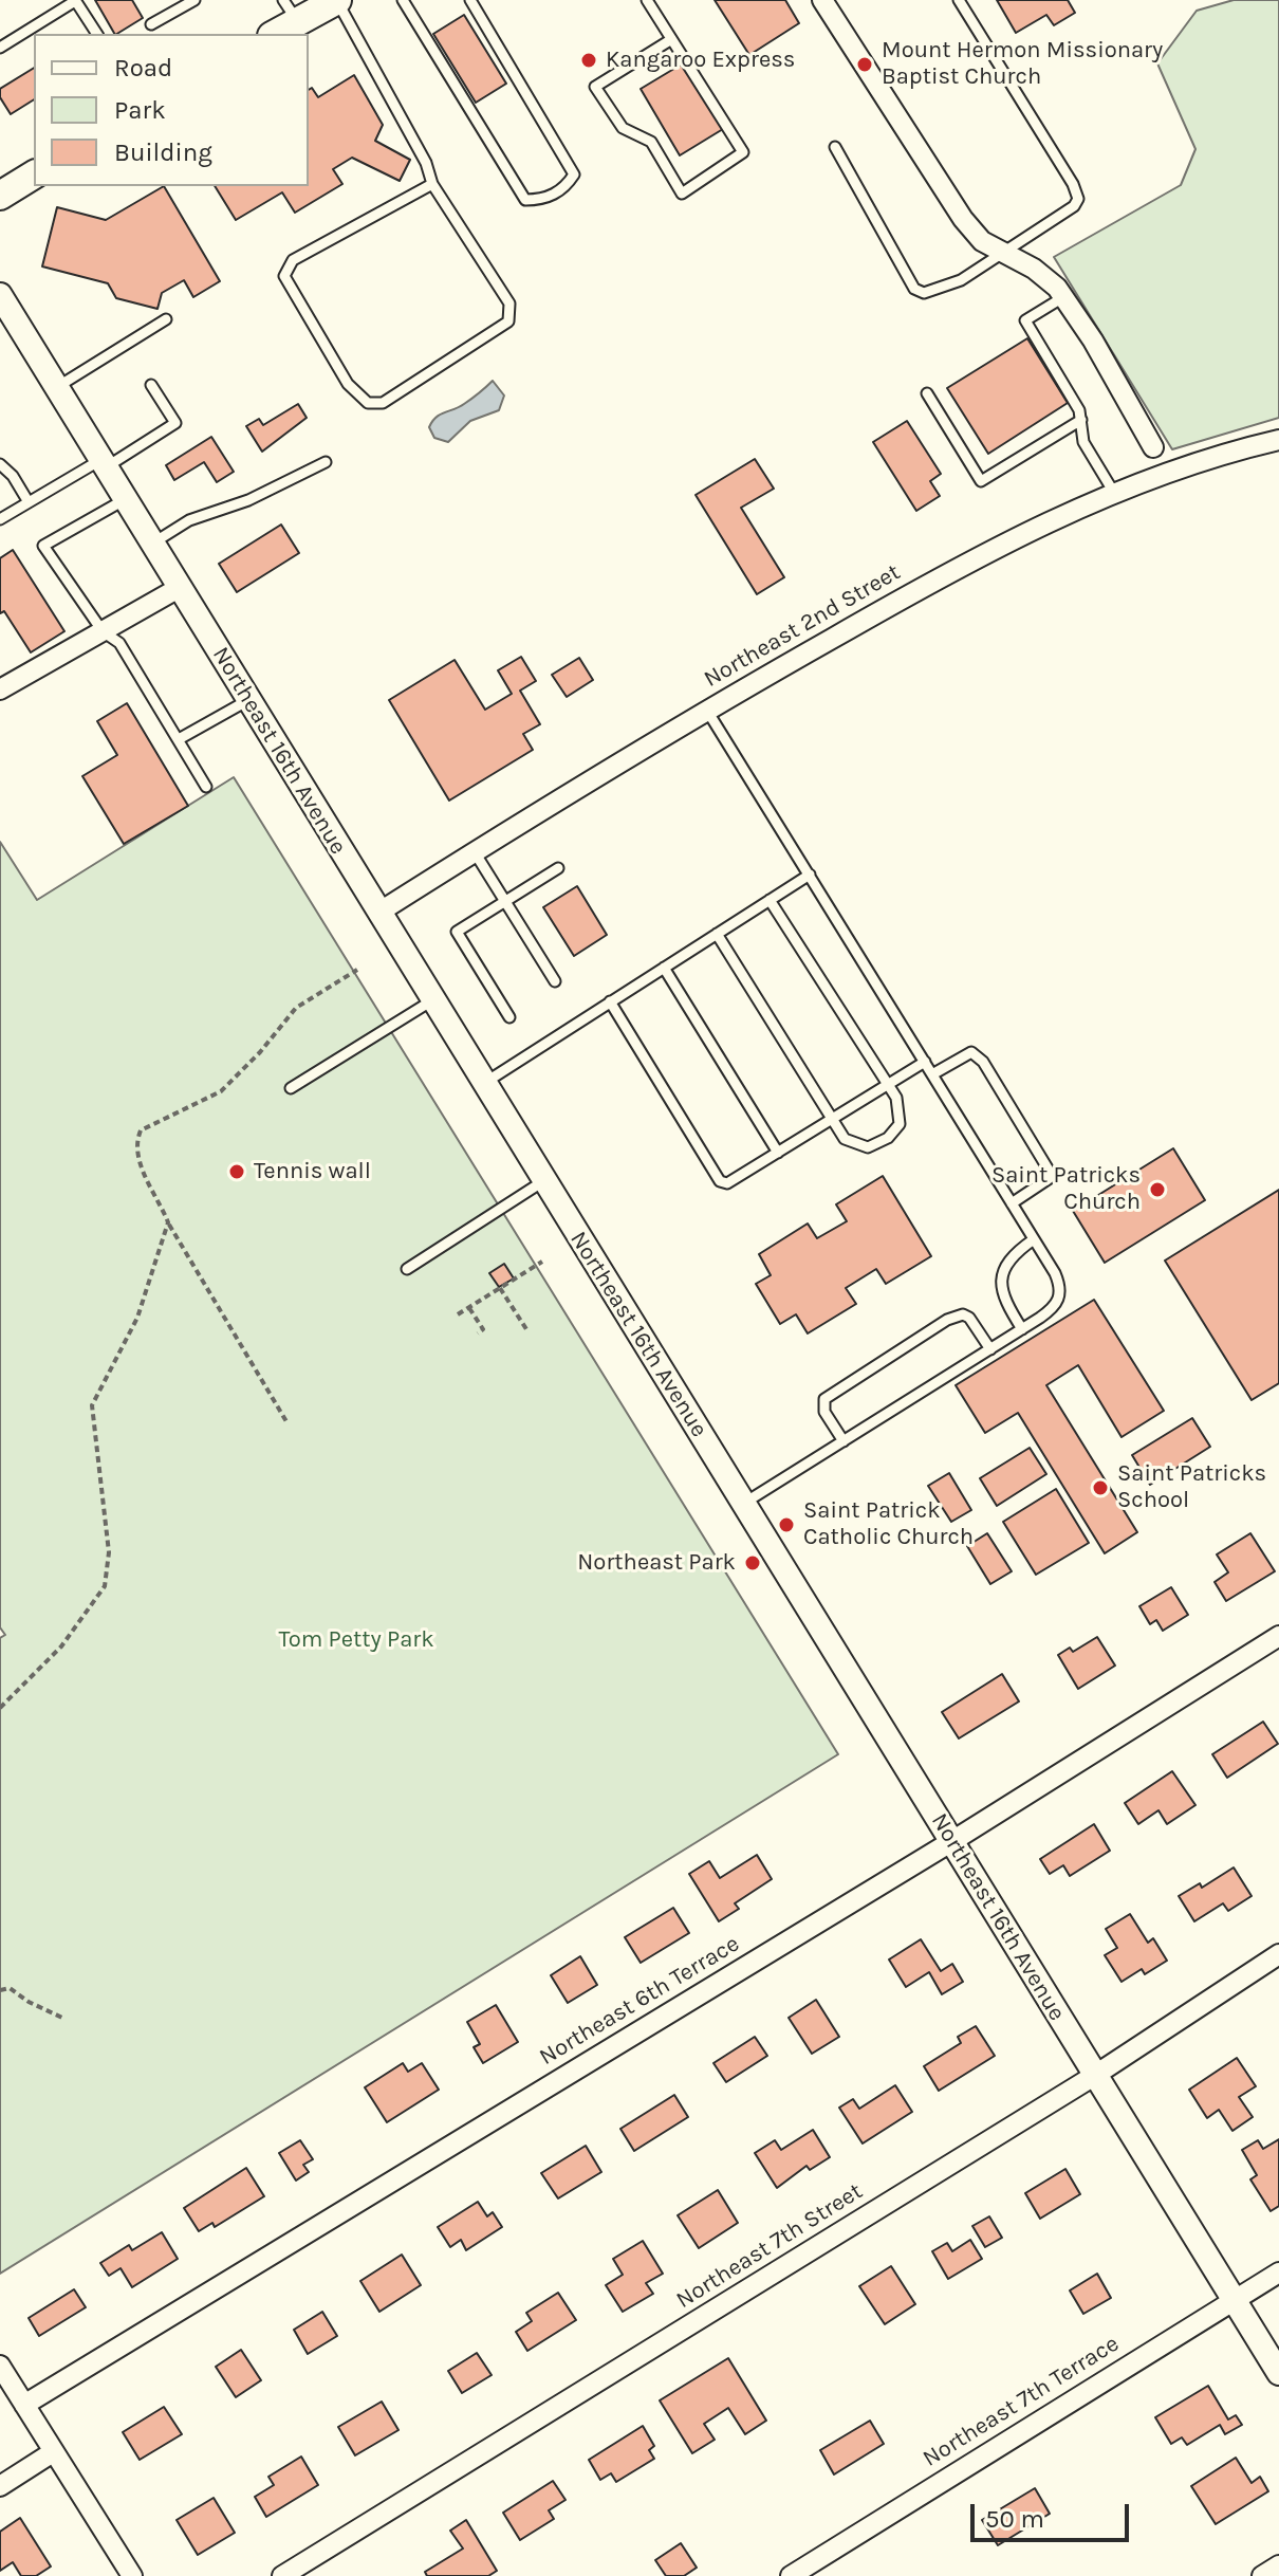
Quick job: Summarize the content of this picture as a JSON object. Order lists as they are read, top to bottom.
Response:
{
  "streets": {
    "street": [
      "Northeast 2nd Street",
      "Northeast 16th Avenue",
      "Northeast 6th Terrace",
      "Northeast 7th Street",
      "Northeast 7th Terrace"
    ]
  },
  "crossings": [
    ["Northeast 2nd Street", "Northeast 16th Avenue"],
    ["Northeast 16th Avenue", "Northeast 6th Terrace"],
    ["Northeast 16th Avenue", "Northeast 7th Street"],
    ["Northeast 16th Avenue", "Northeast 7th Terrace"]
  ],
  "parks": ["Tom Petty Park"],
  "places": [
    "Kangaroo Express",
    "Mount Hermon Missionary Baptist Church",
    "Tennis wall",
    "Saint Patricks Church",
    "Saint Patricks School",
    "Saint Patrick Catholic Church",
    "Northeast Park"
  ],
  "legend": ["Road", "Park", "Building"],
  "scale_bar": "50 m"
}
